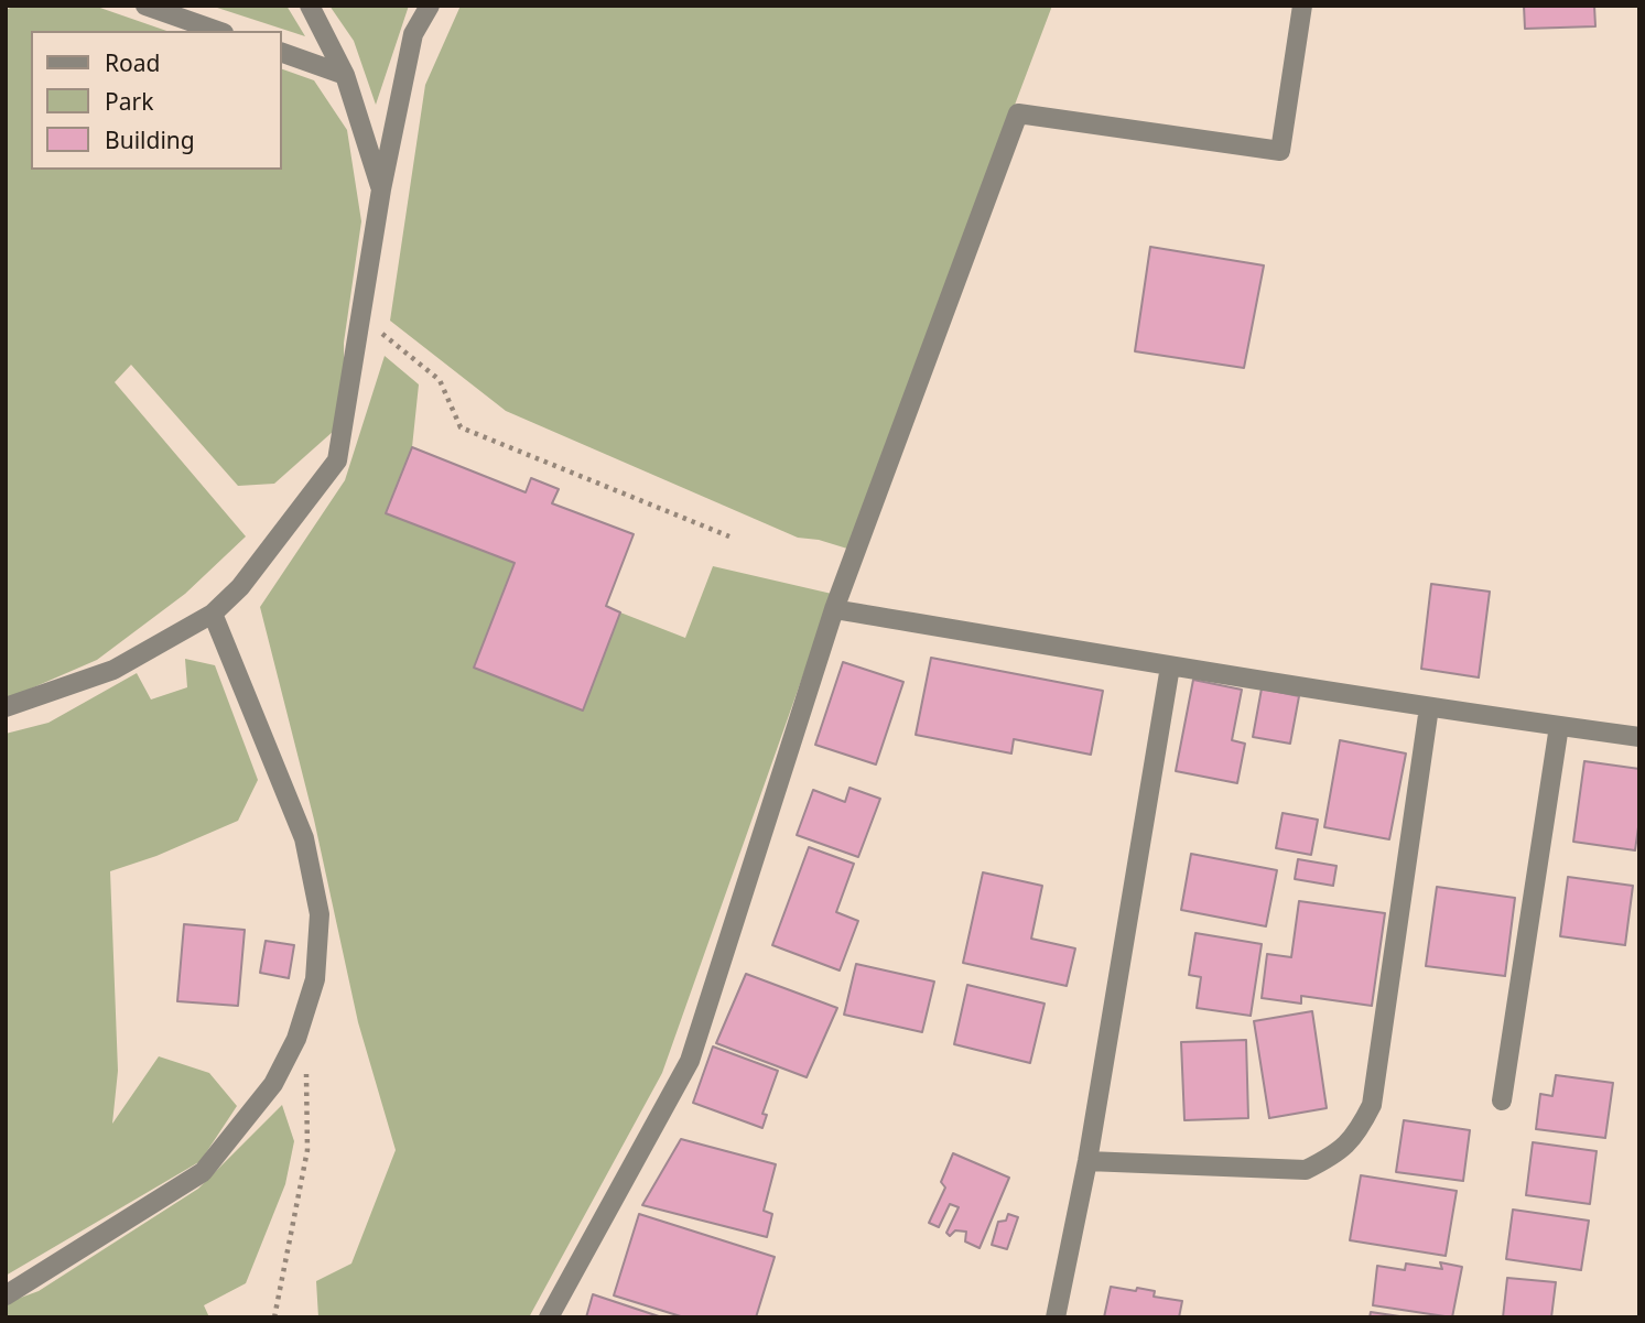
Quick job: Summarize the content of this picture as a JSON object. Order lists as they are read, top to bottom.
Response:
{
  "legend": ["Road", "Park", "Building"]
}
